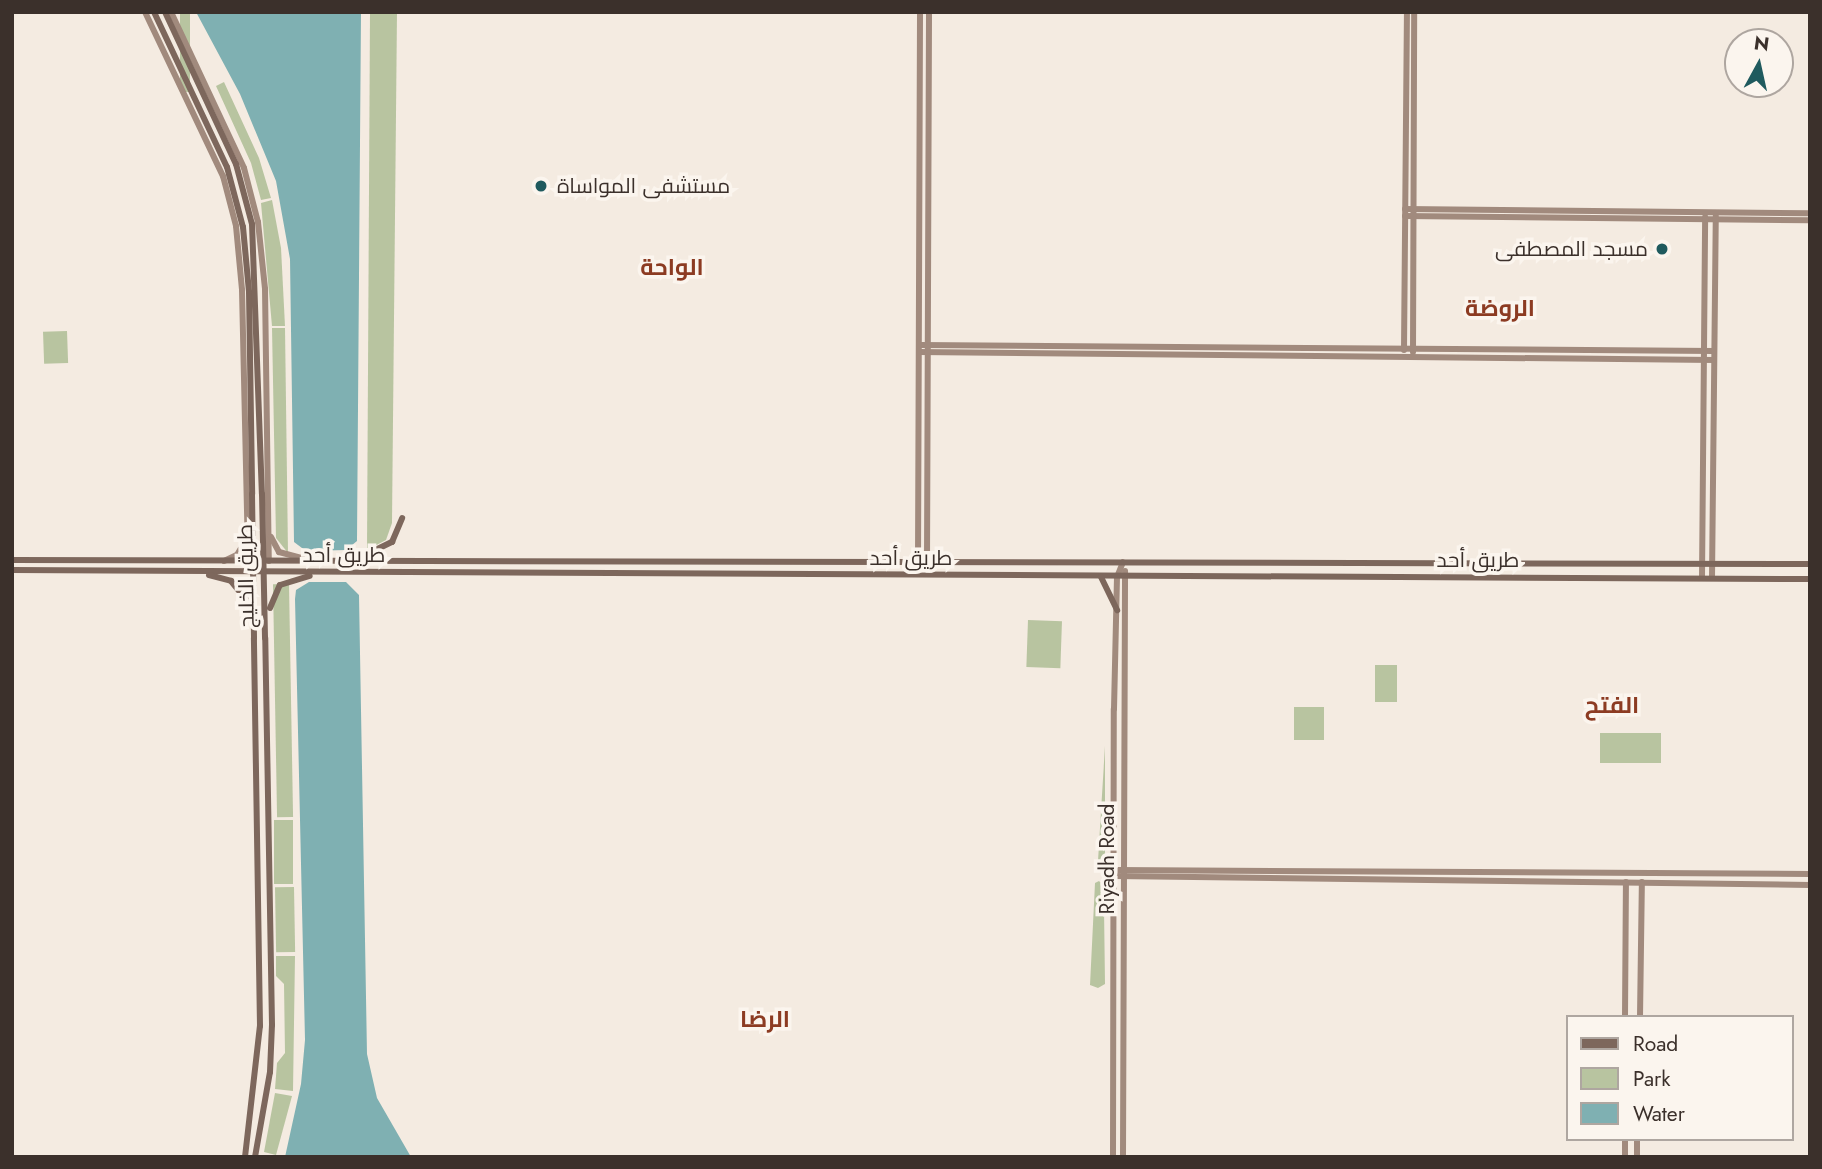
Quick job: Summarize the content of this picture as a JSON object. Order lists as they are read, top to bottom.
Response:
{
  "streets": {
    "main road": ["طريق أحد", "طريق الخليج"],
    "street": ["Riyadh Road"]
  },
  "crossings": [
    ["طريق أحد", "Riyadh Road"]
  ],
  "districts": [
    "الواحة",
    "الروضة",
    "الفتح",
    "الرضا"
  ],
  "places": ["مستشفى المواساة", "مسجد المصطفى"],
  "legend": ["Road", "Park", "Water"],
  "north": "top"
}
